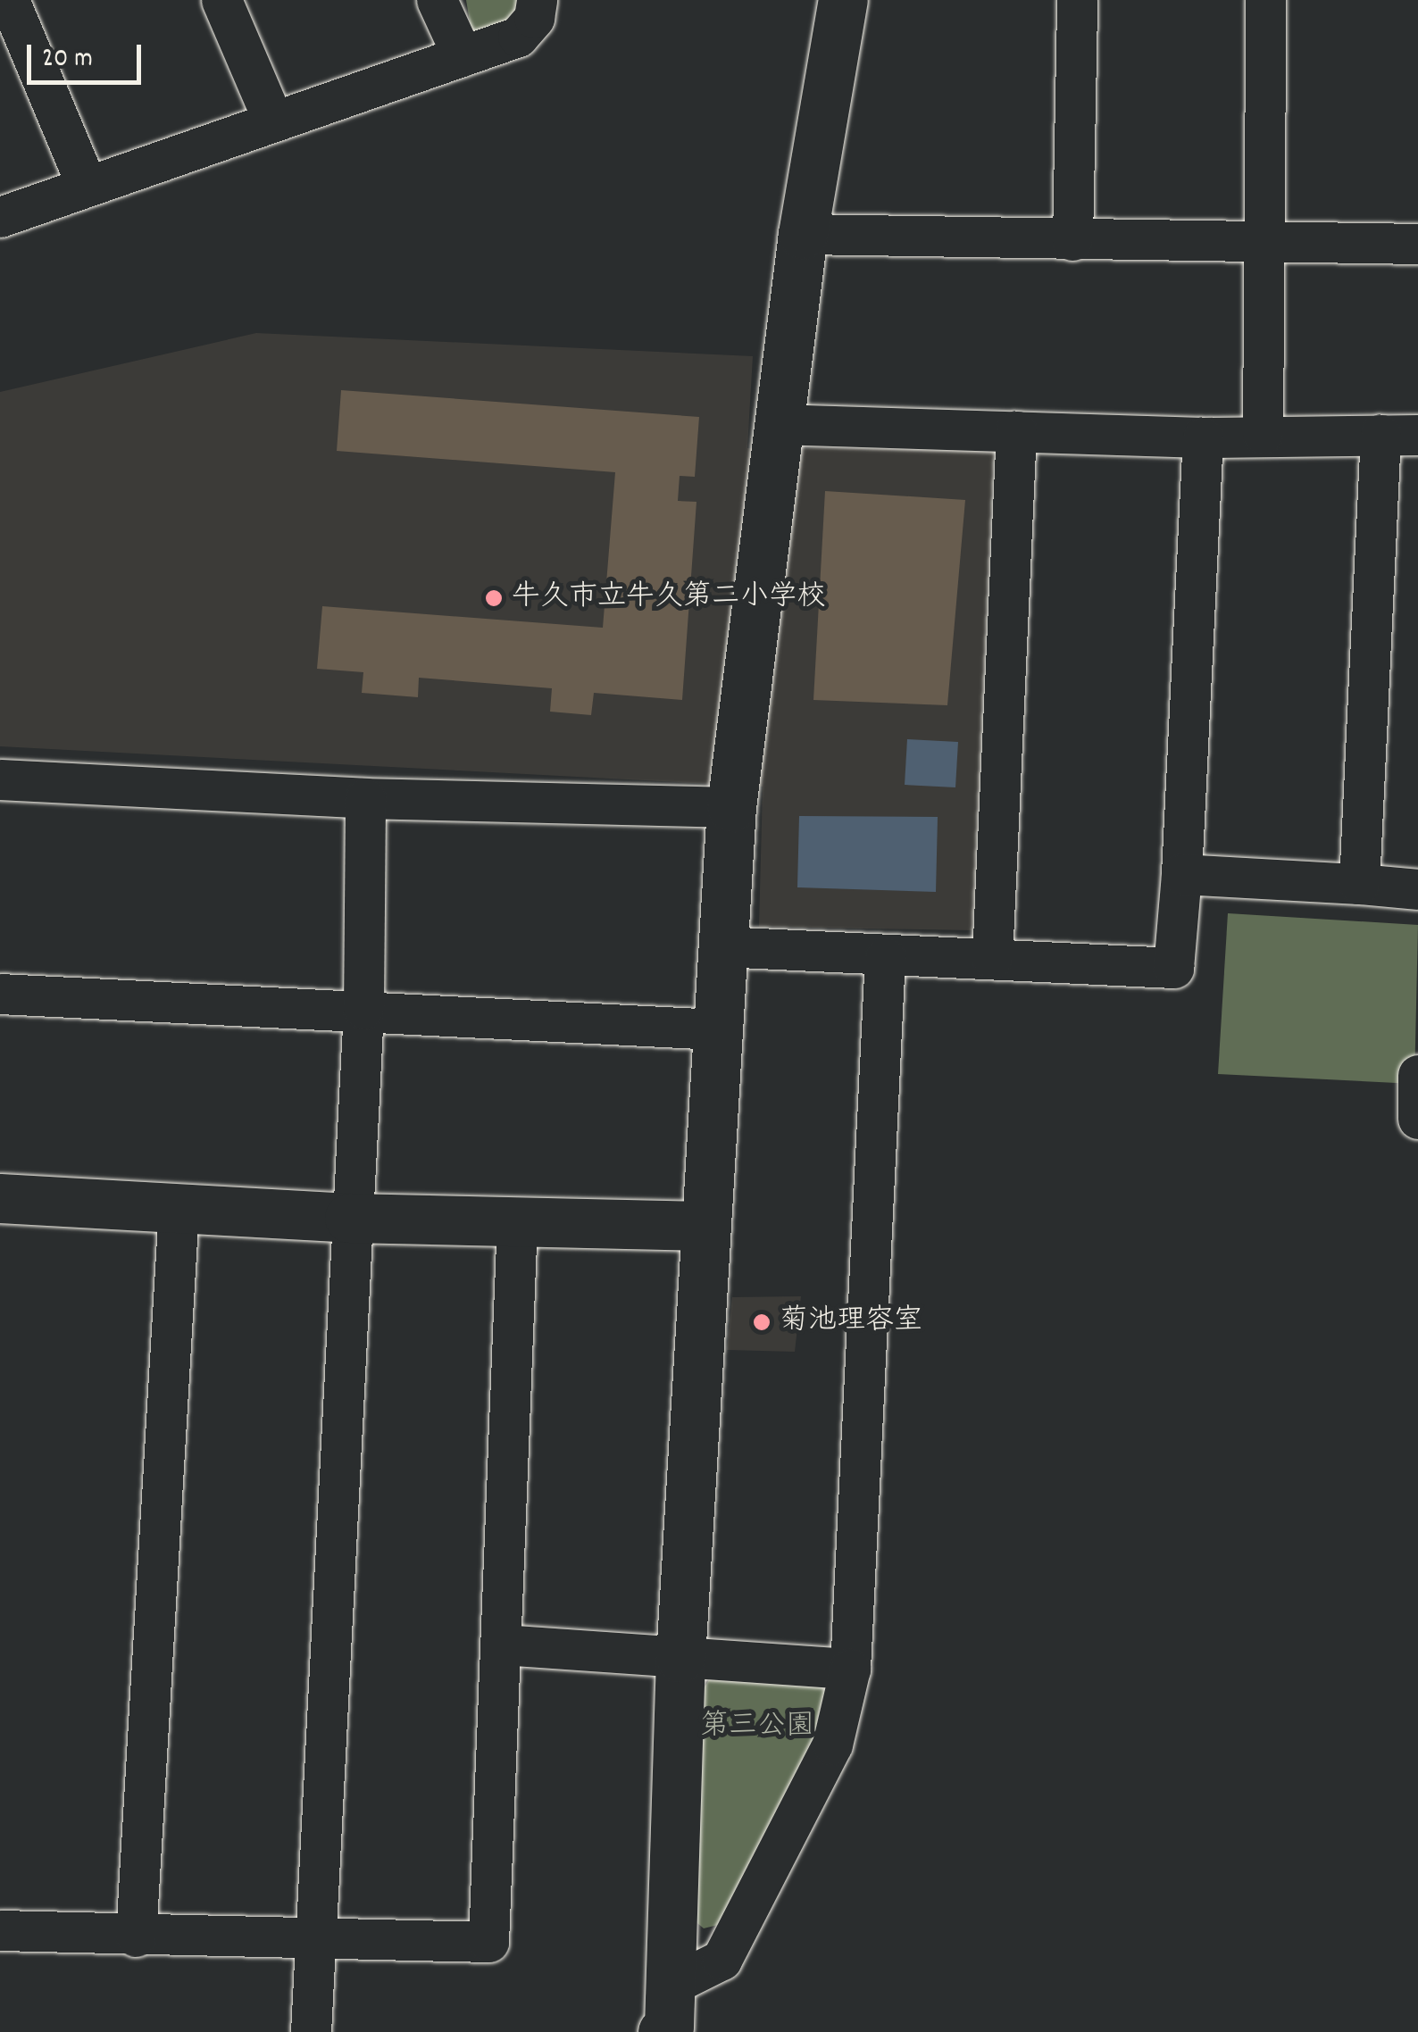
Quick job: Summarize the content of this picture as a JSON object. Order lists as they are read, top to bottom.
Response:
{
  "parks": ["第三公園"],
  "places": ["牛久市立牛久第二小学校", "菊池理容室"],
  "scale_bar": "20 m"
}
